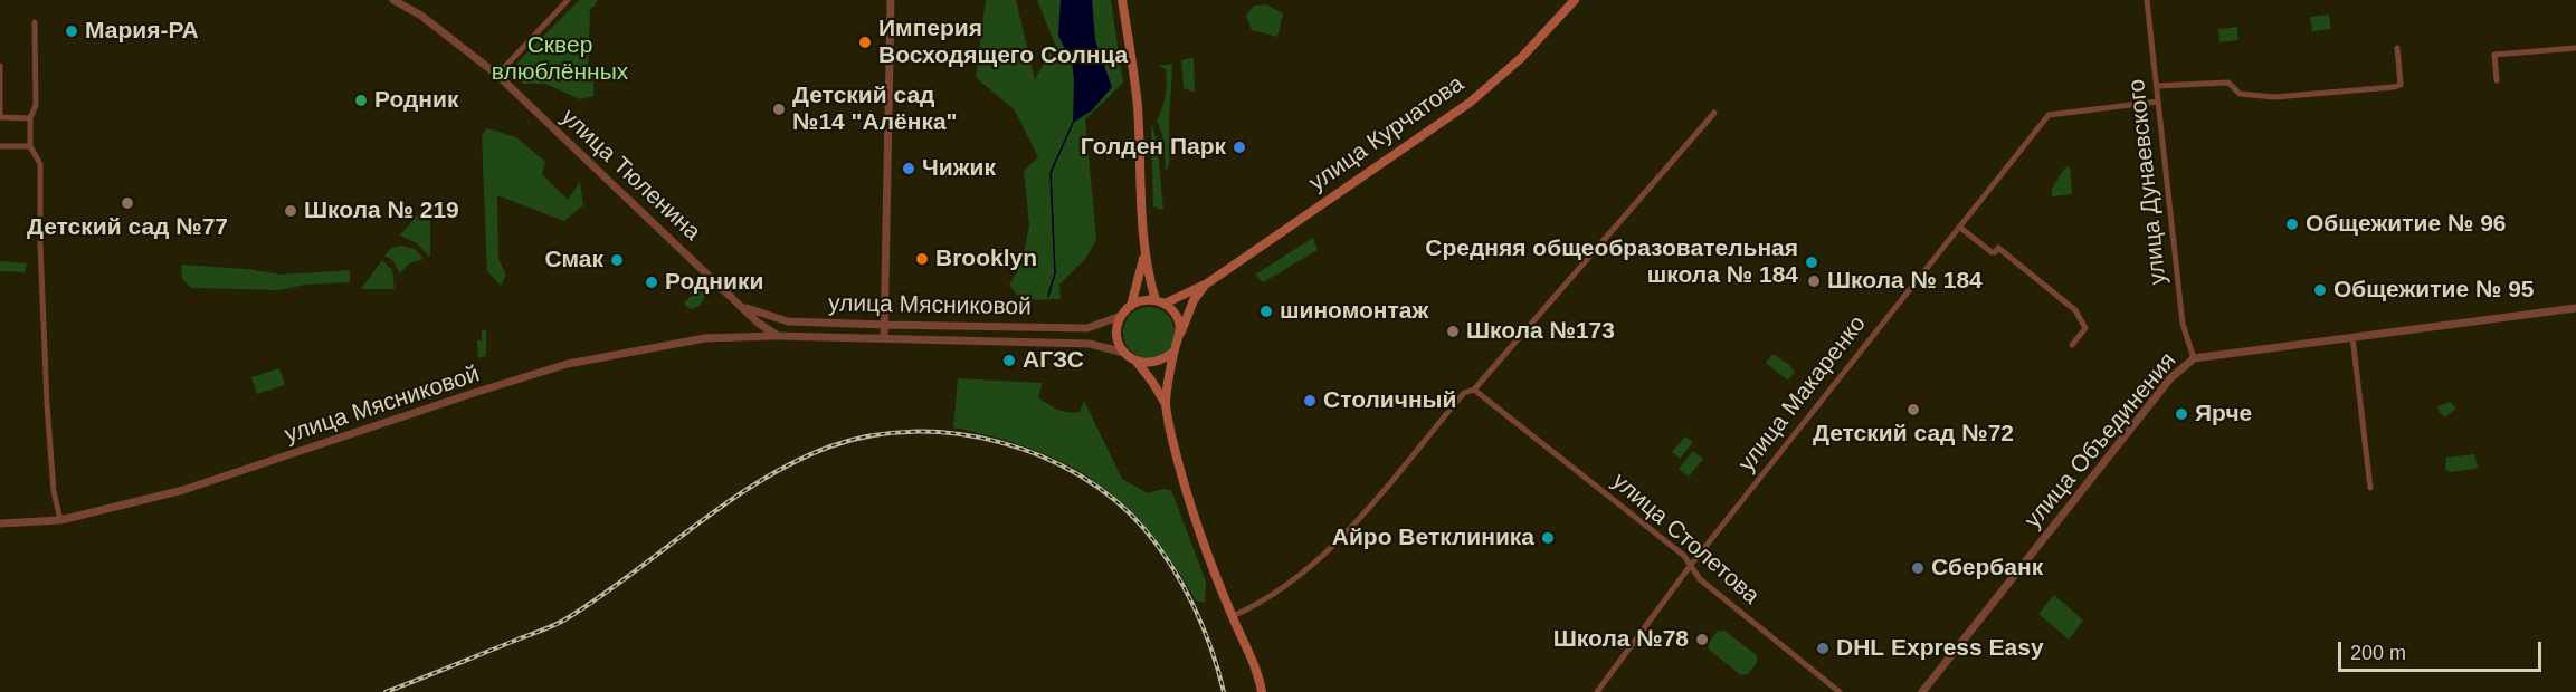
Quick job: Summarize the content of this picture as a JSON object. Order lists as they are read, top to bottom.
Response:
{
  "streets": {
    "main road": ["улица Курчатова"],
    "street": [
      "улица Тюленина",
      "улица Дунаевского",
      "улица Мясниковой",
      "улица Макаренко",
      "улица Объединения",
      "улица Столетова"
    ]
  },
  "crossings": [
    ["улица Тюленина", "улица Мясниковой"],
    ["улица Дунаевского", "улица Макаренко"],
    ["улица Дунаевского", "улица Объединения"],
    ["улица Макаренко", "улица Столетова"]
  ],
  "parks": ["Сквер влюблённых"],
  "places": [
    "Мария-РА",
    "Империя Восходящего Солнца",
    "Родник",
    "Детский сад №14 \"Алёнка\"",
    "Голден Парк",
    "Чижик",
    "Детский сад №77",
    "Школа № 219",
    "Общежитие № 96",
    "Brooklyn",
    "Смак",
    "Средняя общеобразовательная школа № 184",
    "Школа № 184",
    "Родники",
    "Общежитие № 95",
    "шиномонтаж",
    "Школа №173",
    "АГЗС",
    "Столичный",
    "Детский сад №72",
    "Ярче",
    "Айро Ветклиника",
    "Сбербанк",
    "Школа №78",
    "DHL Express Easy"
  ],
  "scale_bar": "200 m"
}
